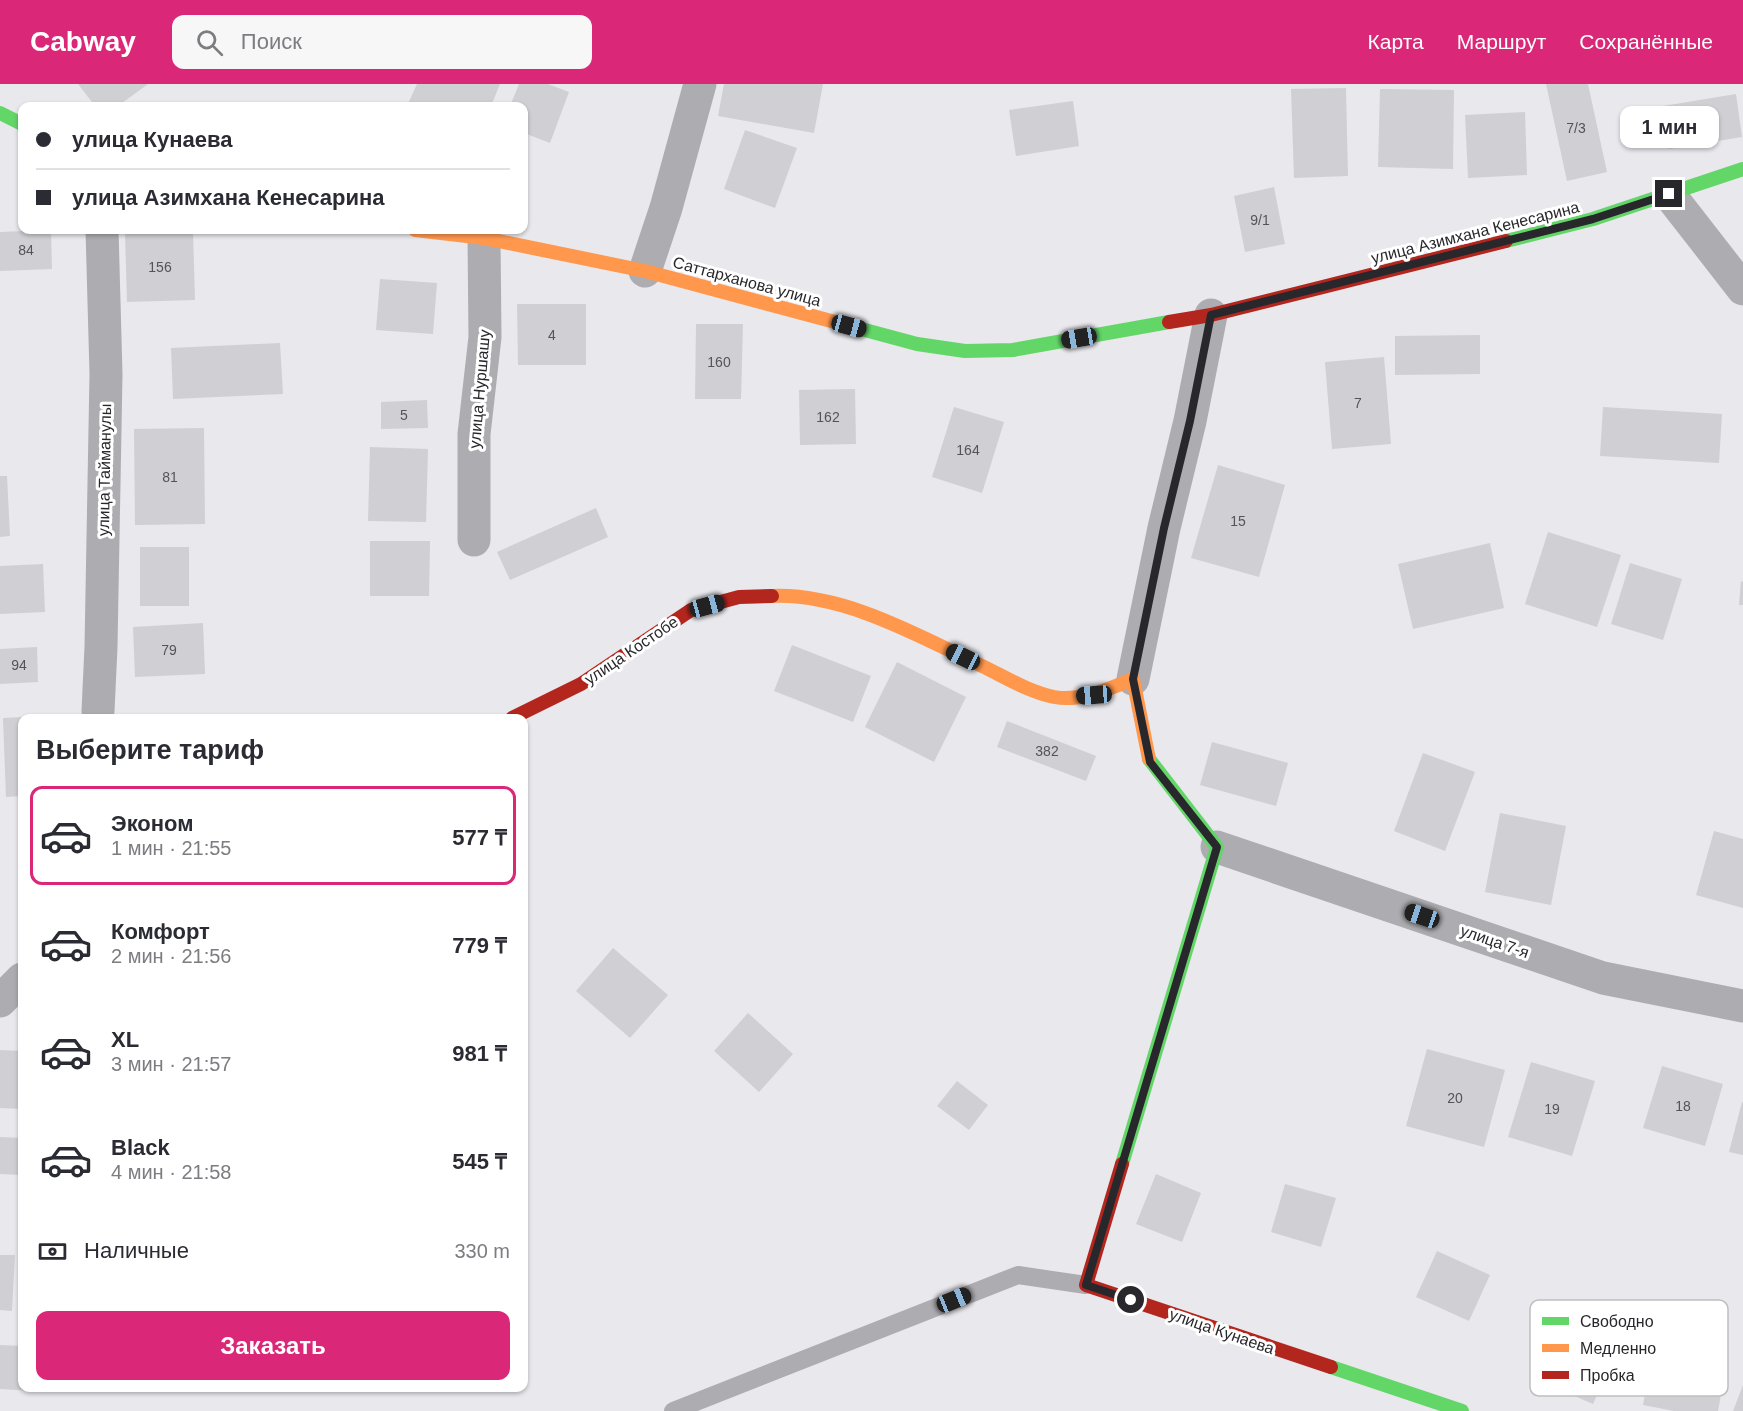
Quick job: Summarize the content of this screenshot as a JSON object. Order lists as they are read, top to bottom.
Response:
{
  "streets": {
    "street": [
      "улица Азимхана Кенесарина",
      "Саттарханова улица",
      "улица Нуршашу",
      "улица Тайманулы",
      "улица Костобе",
      "улица 7-я",
      "улица Кунаева"
    ]
  },
  "crossings": [
    ["улица Азимхана Кенесарина", "Саттарханова улица"],
    ["Саттарханова улица", "улица Нуршашу"]
  ],
  "house_numbers": [
    "7/3",
    "9/1",
    "84",
    "156",
    "4",
    "160",
    "7",
    "5",
    "162",
    "164",
    "81",
    "15",
    "79",
    "94",
    "382",
    "20",
    "18",
    "19"
  ],
  "legend": ["Свободно", "Медленно", "Пробка"],
  "page": {
    "header": "Cabway",
    "search": "Поиск",
    "nav": ["Карта", "Маршрут", "Сохранённые"],
    "banner": ["улица Кунаева", "улица Азимхана Кенесарина"],
    "bubble": "1 мин",
    "heading": "Выберите тариф",
    "list": [
      {
        "name": "Эконом",
        "note": "1 мин · 21:55",
        "value": "577 ₸"
      },
      {
        "name": "Комфорт",
        "note": "2 мин · 21:56",
        "value": "779 ₸"
      },
      {
        "name": "XL",
        "note": "3 мин · 21:57",
        "value": "981 ₸"
      },
      {
        "name": "Black",
        "note": "4 мин · 21:58",
        "value": "545 ₸"
      }
    ],
    "pay": ["Наличные", "330 m"],
    "buttons": "Заказать"
  }
}
